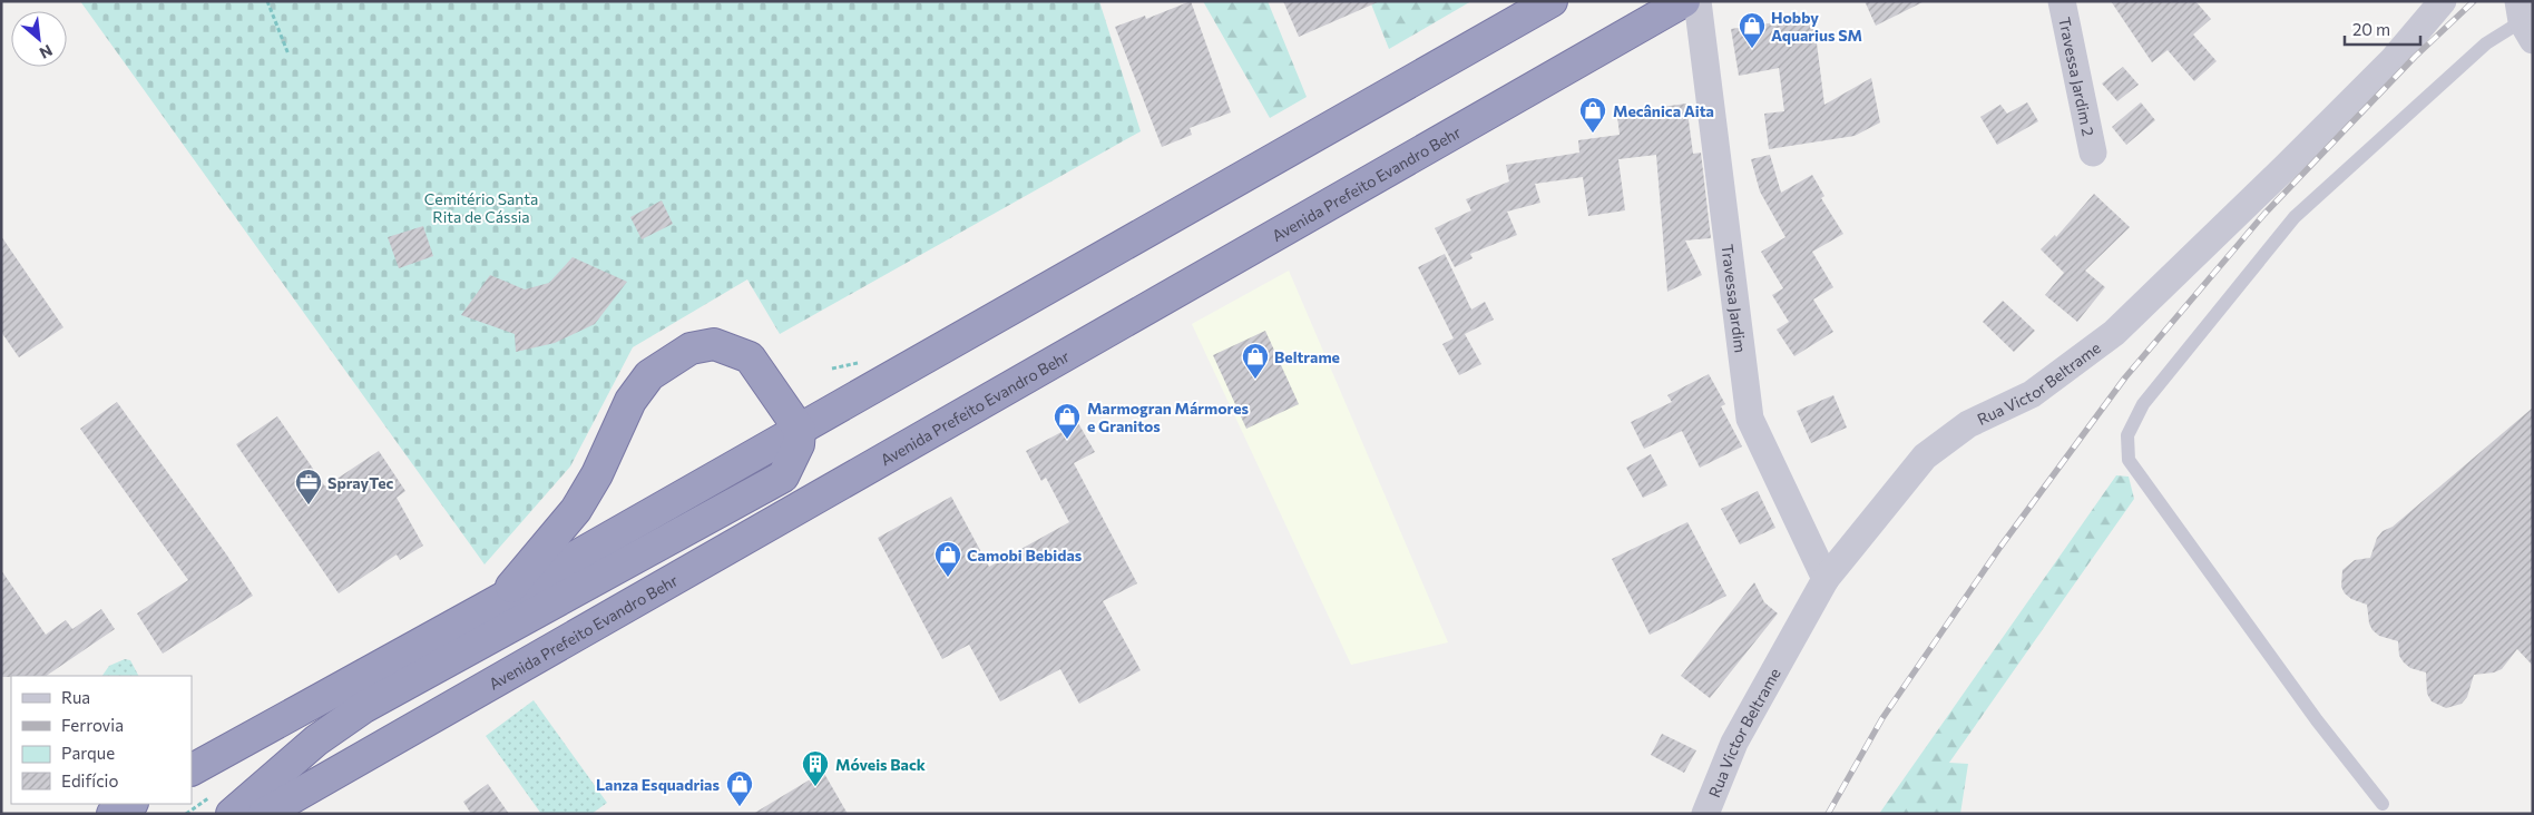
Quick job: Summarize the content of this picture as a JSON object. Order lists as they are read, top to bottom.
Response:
{
  "streets": {
    "highway": ["Avenida Prefeito Evandro Behr"],
    "street": ["Travessa Jardim 2", "Travessa Jardim", "Rua Victor Beltrame"]
  },
  "crossings": [
    ["Travessa Jardim", "Rua Victor Beltrame"]
  ],
  "parks": ["Cemitério Santa Rita de Cássia"],
  "places": {
    "shop": [
      "Hobby Aquarius SM",
      "Mecânica Aita",
      "Beltrame",
      "Marmogran Mármores e Granitos",
      "Camobi Bebidas",
      "Lanza Esquadrias"
    ],
    "office": ["SprayTec"],
    "building": ["Móveis Back"]
  },
  "legend": [
    "Rua",
    "Ferrovia",
    "Parque",
    "Edifício"
  ],
  "scale_bar": "20 m",
  "north": "bottom right"
}
